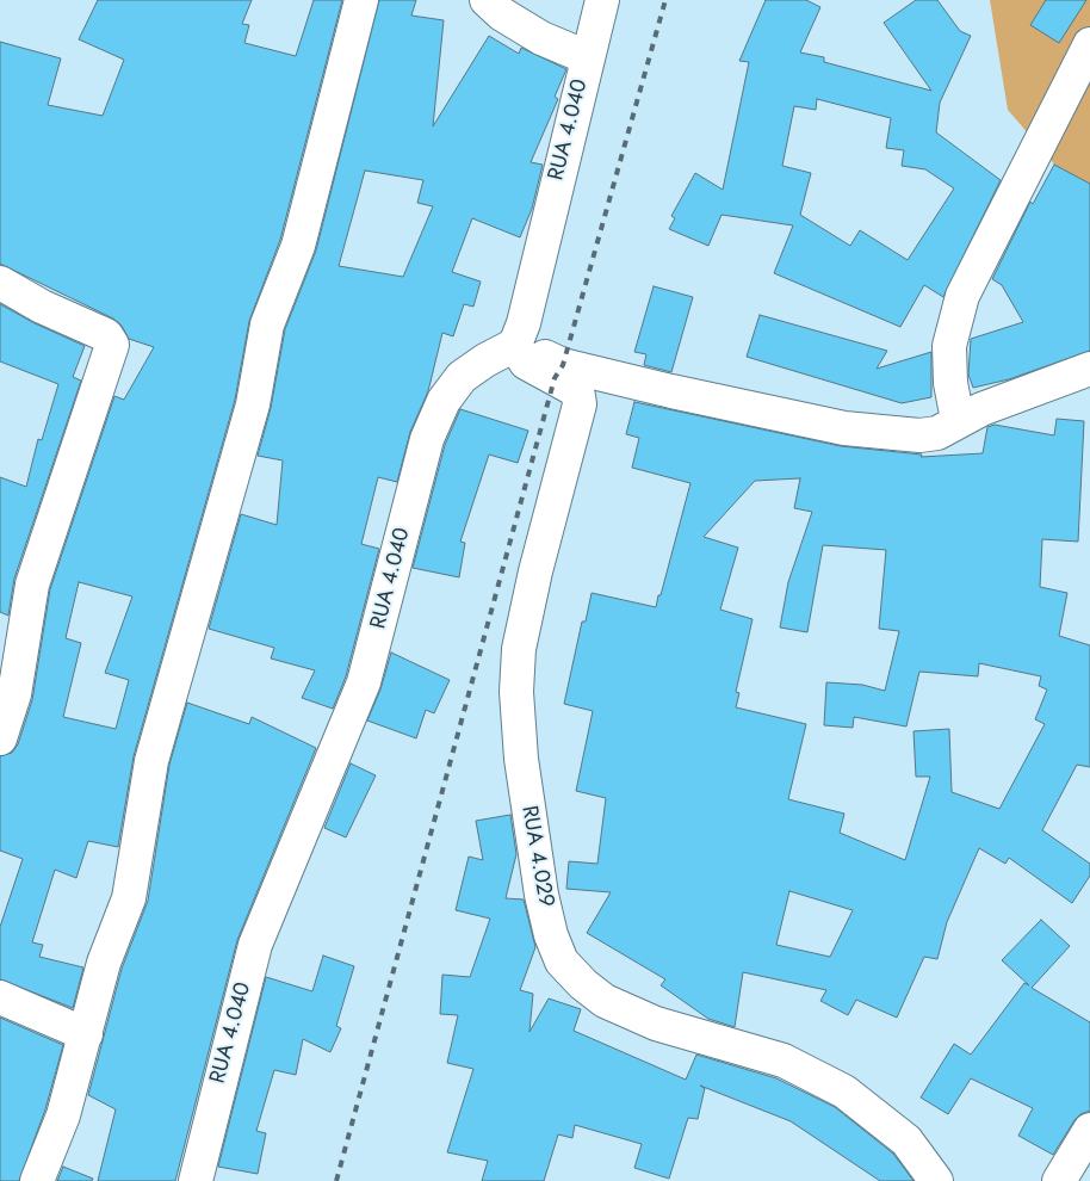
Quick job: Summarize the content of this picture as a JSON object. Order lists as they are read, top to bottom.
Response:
{
  "streets": {
    "street": ["RUA 4.040", "RUA 4.029"]
  },
  "crossings": [
    ["RUA 4.040", "RUA 4.029"]
  ]
}
